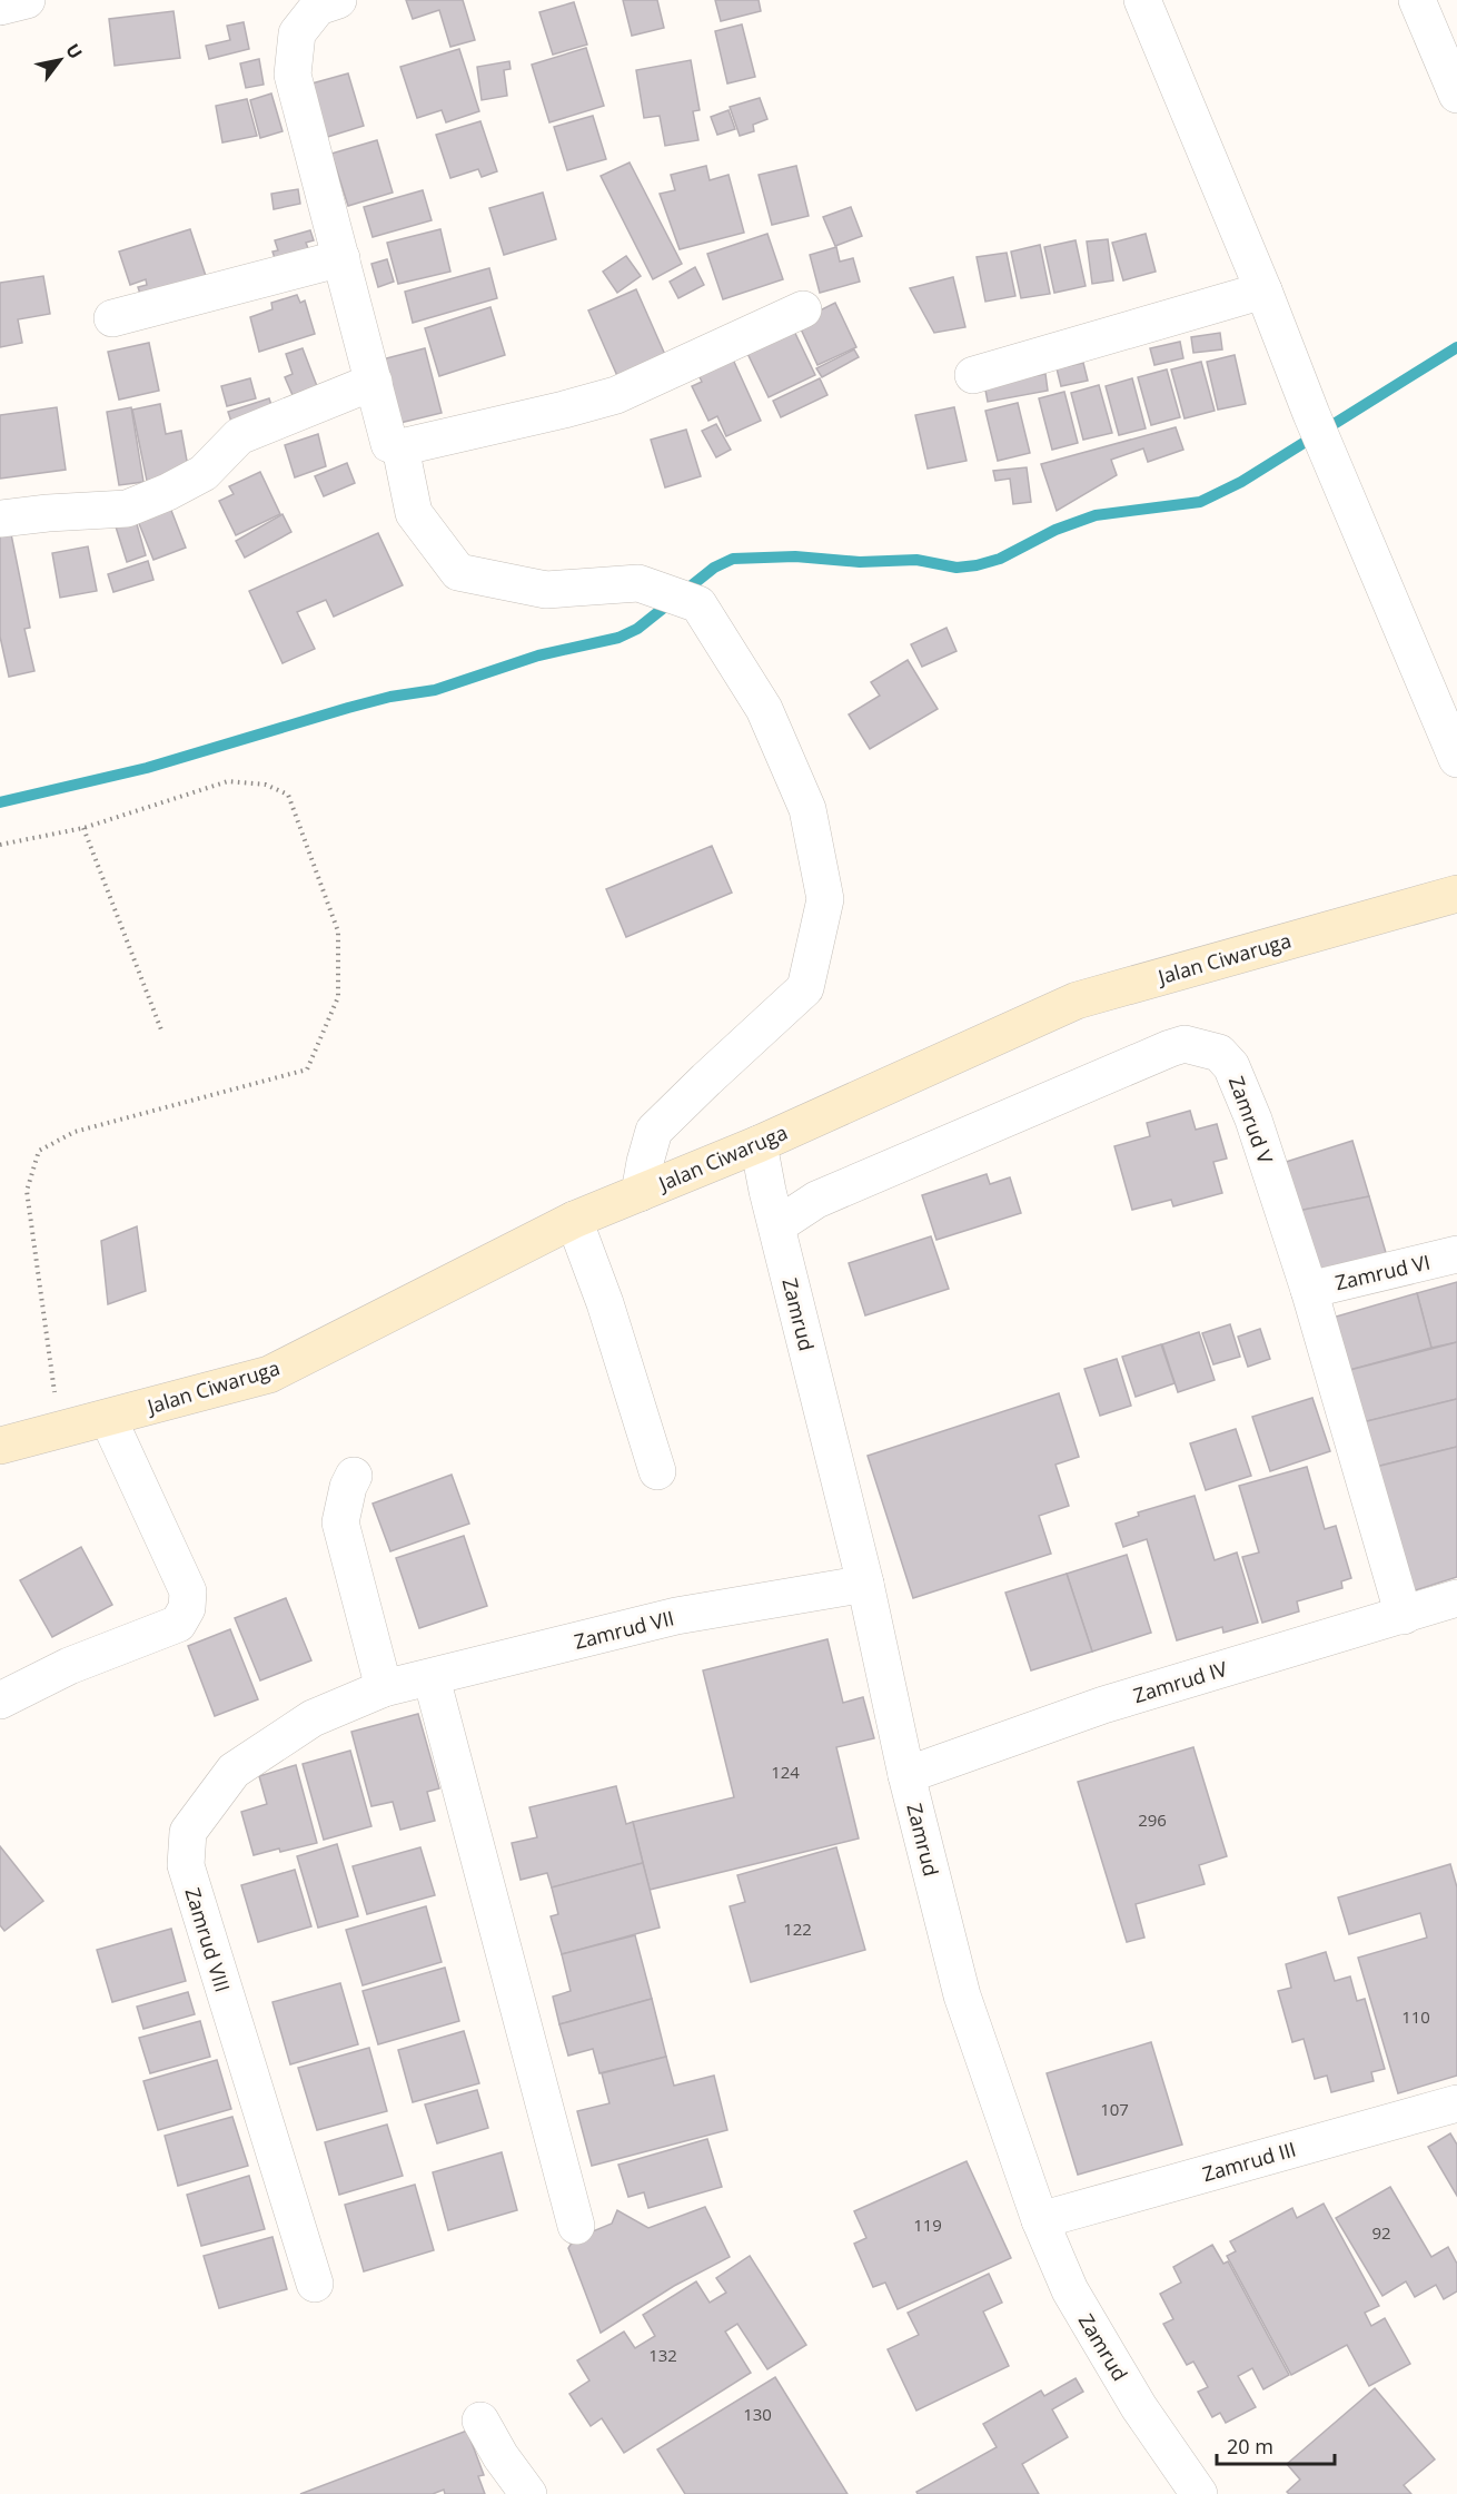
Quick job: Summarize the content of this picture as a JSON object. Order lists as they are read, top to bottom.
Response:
{
  "streets": {
    "street": [
      "Jalan Ciwaruga",
      "Zamrud V",
      "Zamrud VI",
      "Zamrud",
      "Zamrud VII",
      "Zamrud IV",
      "Zamrud VIII",
      "Zamrud III"
    ]
  },
  "crossings": [
    ["Jalan Ciwaruga", "Zamrud"],
    ["Zamrud V", "Zamrud VI"],
    ["Zamrud V", "Zamrud"],
    ["Zamrud V", "Zamrud IV"],
    ["Zamrud", "Zamrud VII"],
    ["Zamrud", "Zamrud IV"],
    ["Zamrud", "Zamrud III"],
    ["Zamrud VII", "Zamrud VIII"]
  ],
  "house_numbers": [
    "124",
    "296",
    "122",
    "110",
    "107",
    "119",
    "92",
    "132",
    "130"
  ],
  "scale_bar": "20 m",
  "north": "top right"
}
